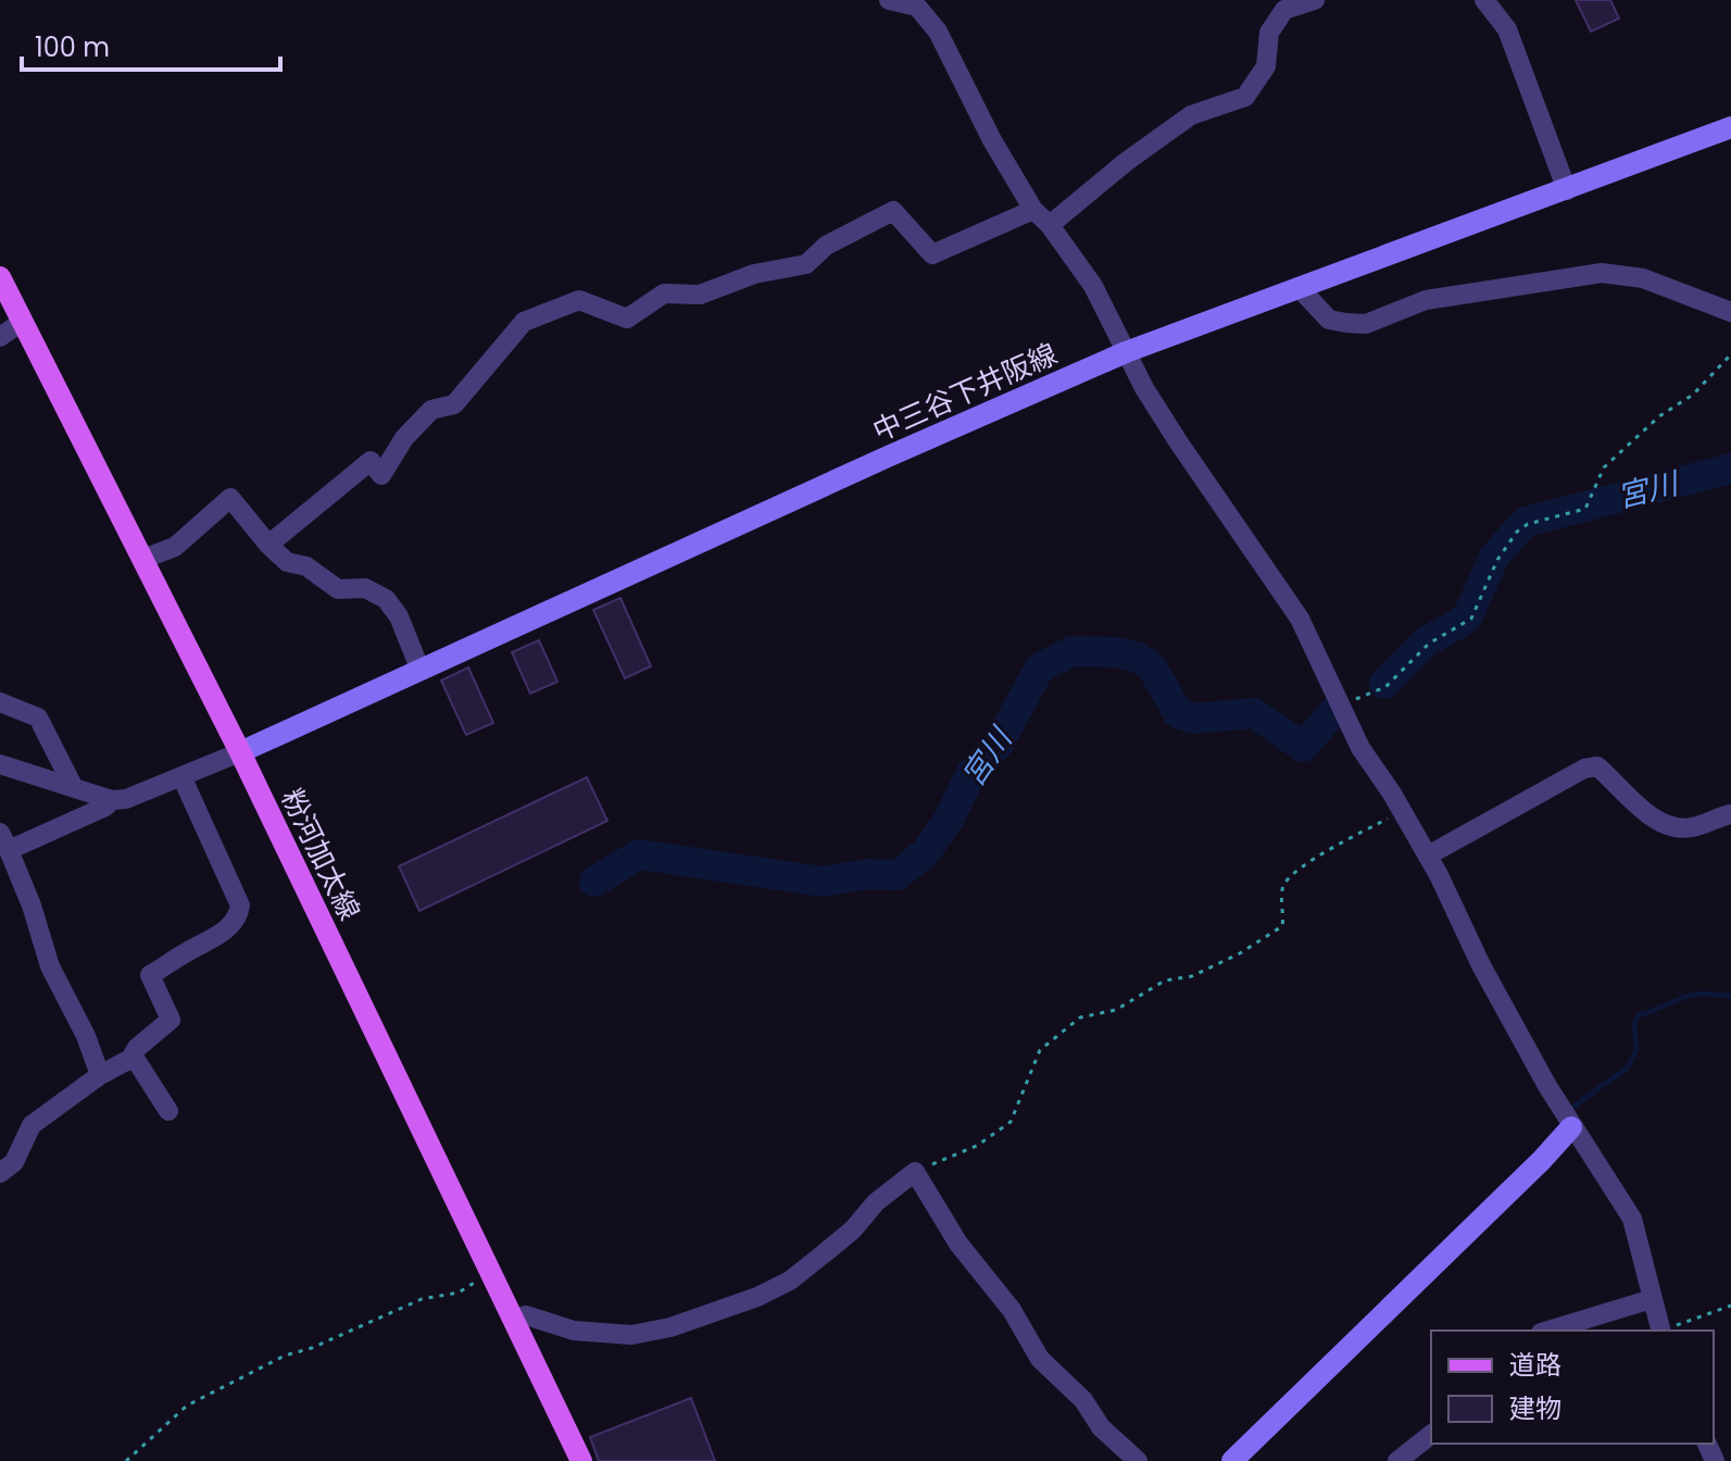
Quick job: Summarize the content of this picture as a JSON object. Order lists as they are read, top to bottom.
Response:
{
  "streets": {
    "main road": ["中三谷下井阪線", "粉河加太線"]
  },
  "crossings": [
    ["中三谷下井阪線", "粉河加太線"]
  ],
  "water": ["宮川"],
  "legend": ["道路", "建物"],
  "scale_bar": "100 m"
}
